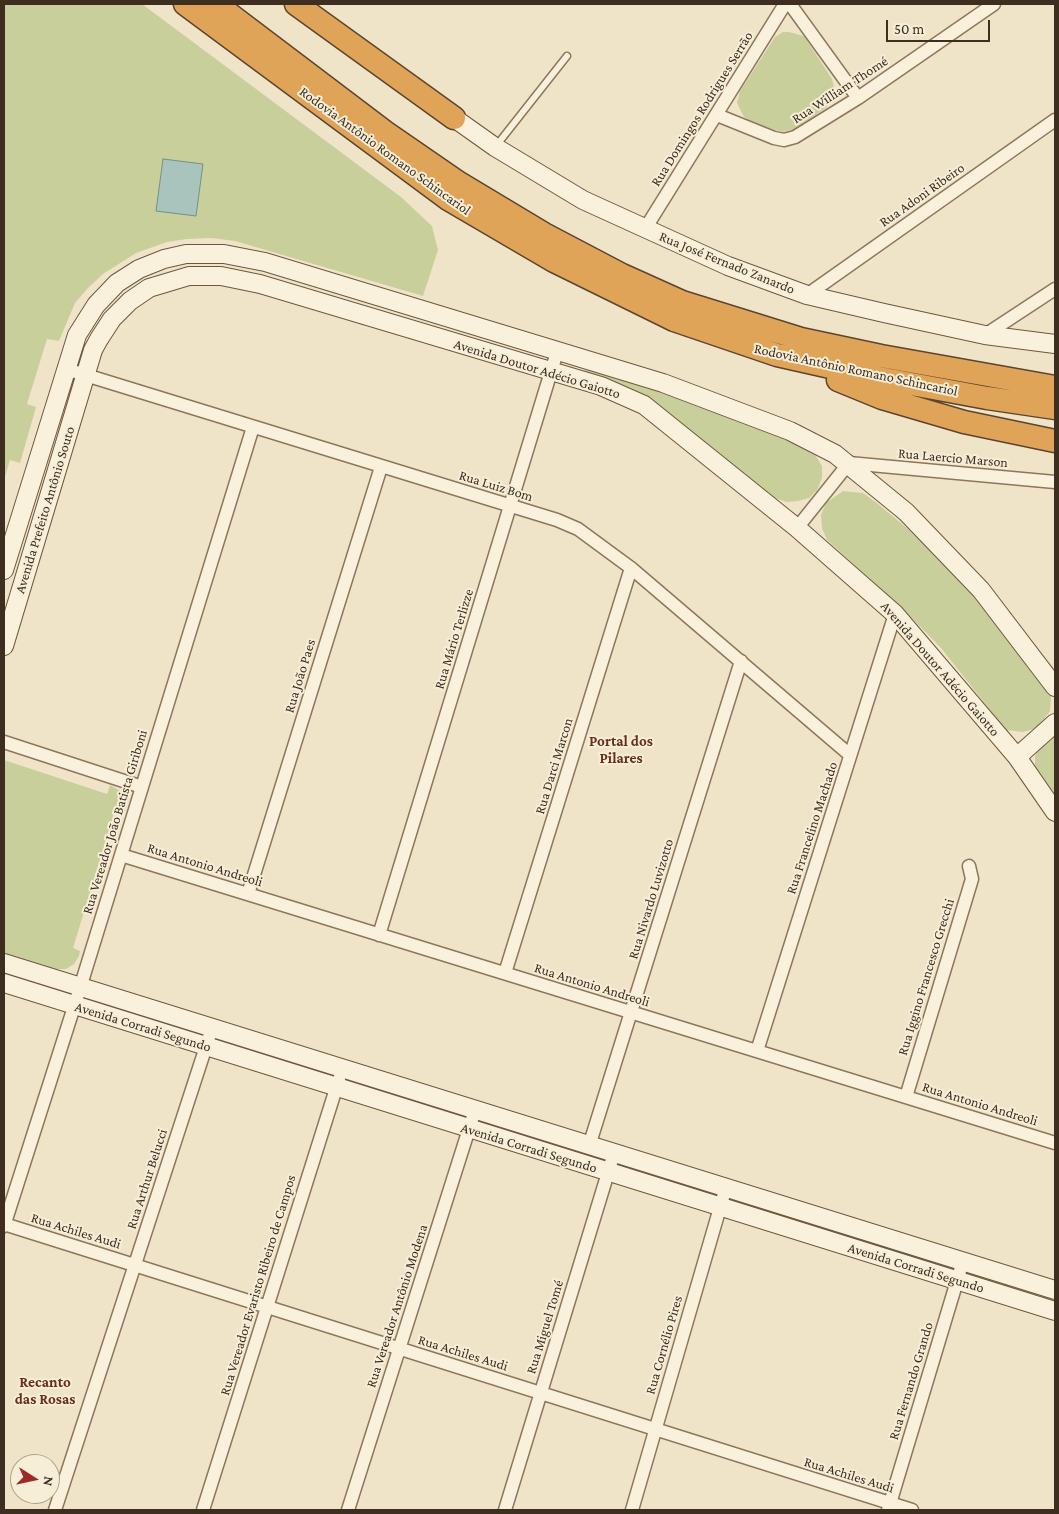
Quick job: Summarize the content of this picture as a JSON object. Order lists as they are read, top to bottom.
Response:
{
  "streets": {
    "highway": ["Rodovia Antônio Romano Schincariol"],
    "street": [
      "Rua William Thomé",
      "Rua Domingos Rodrigues Serrão",
      "Rua Adoni Ribeiro",
      "Rua José Fernado Zanardo",
      "Avenida Doutor Adécio Gaiotto",
      "Rua Laercio Marson",
      "Rua Luiz Bom",
      "Avenida Prefeito Antônio Souto",
      "Rua Mário Terlizze",
      "Rua João Paes",
      "Rua Darci Marcon",
      "Rua Vereador João Batista Giriboni",
      "Rua Francelino Machado",
      "Rua Antonio Andreoli",
      "Rua Nivardo Luvizotto",
      "Rua Iggino Francesco Grecchi",
      "Avenida Corradi Segundo",
      "Rua Arthur Belucci",
      "Rua Achiles Audi",
      "Rua Vereador Evaristo Ribeiro de Campos",
      "Rua Vereador Antônio Modena",
      "Rua Miguel Tomé",
      "Rua Cornélio Pires",
      "Rua Fernando Grando"
    ]
  },
  "crossings": [
    ["Rua William Thomé", "Rua Domingos Rodrigues Serrão"],
    ["Rua Domingos Rodrigues Serrão", "Rua José Fernado Zanardo"],
    ["Rua Adoni Ribeiro", "Rua José Fernado Zanardo"],
    ["Avenida Doutor Adécio Gaiotto", "Rua Laercio Marson"],
    ["Avenida Doutor Adécio Gaiotto", "Rua Luiz Bom"],
    ["Avenida Doutor Adécio Gaiotto", "Avenida Prefeito Antônio Souto"],
    ["Avenida Doutor Adécio Gaiotto", "Rua Mário Terlizze"],
    ["Avenida Doutor Adécio Gaiotto", "Rua Francelino Machado"],
    ["Rua Luiz Bom", "Avenida Prefeito Antônio Souto"],
    ["Rua Luiz Bom", "Rua Mário Terlizze"],
    ["Rua Luiz Bom", "Rua João Paes"],
    ["Rua Luiz Bom", "Rua Darci Marcon"],
    ["Rua Luiz Bom", "Rua Vereador João Batista Giriboni"],
    ["Rua Luiz Bom", "Rua Francelino Machado"],
    ["Rua Luiz Bom", "Rua Nivardo Luvizotto"],
    ["Rua Mário Terlizze", "Rua Antonio Andreoli"],
    ["Rua João Paes", "Rua Antonio Andreoli"],
    ["Rua Darci Marcon", "Rua Antonio Andreoli"],
    ["Rua Vereador João Batista Giriboni", "Rua Antonio Andreoli"],
    ["Rua Vereador João Batista Giriboni", "Avenida Corradi Segundo"],
    ["Rua Vereador João Batista Giriboni", "Rua Achiles Audi"],
    ["Rua Francelino Machado", "Rua Antonio Andreoli"],
    ["Rua Antonio Andreoli", "Rua Nivardo Luvizotto"],
    ["Rua Antonio Andreoli", "Rua Iggino Francesco Grecchi"],
    ["Rua Nivardo Luvizotto", "Avenida Corradi Segundo"],
    ["Avenida Corradi Segundo", "Rua Arthur Belucci"],
    ["Avenida Corradi Segundo", "Rua Vereador Evaristo Ribeiro de Campos"],
    ["Avenida Corradi Segundo", "Rua Vereador Antônio Modena"],
    ["Avenida Corradi Segundo", "Rua Miguel Tomé"],
    ["Avenida Corradi Segundo", "Rua Cornélio Pires"],
    ["Avenida Corradi Segundo", "Rua Fernando Grando"],
    ["Rua Arthur Belucci", "Rua Achiles Audi"],
    ["Rua Achiles Audi", "Rua Vereador Evaristo Ribeiro de Campos"],
    ["Rua Achiles Audi", "Rua Vereador Antônio Modena"],
    ["Rua Achiles Audi", "Rua Miguel Tomé"],
    ["Rua Achiles Audi", "Rua Cornélio Pires"],
    ["Rua Achiles Audi", "Rua Fernando Grando"]
  ],
  "districts": ["Portal dos Pilares", "Recanto das Rosas"],
  "scale_bar": "50 m",
  "north": "right"
}
